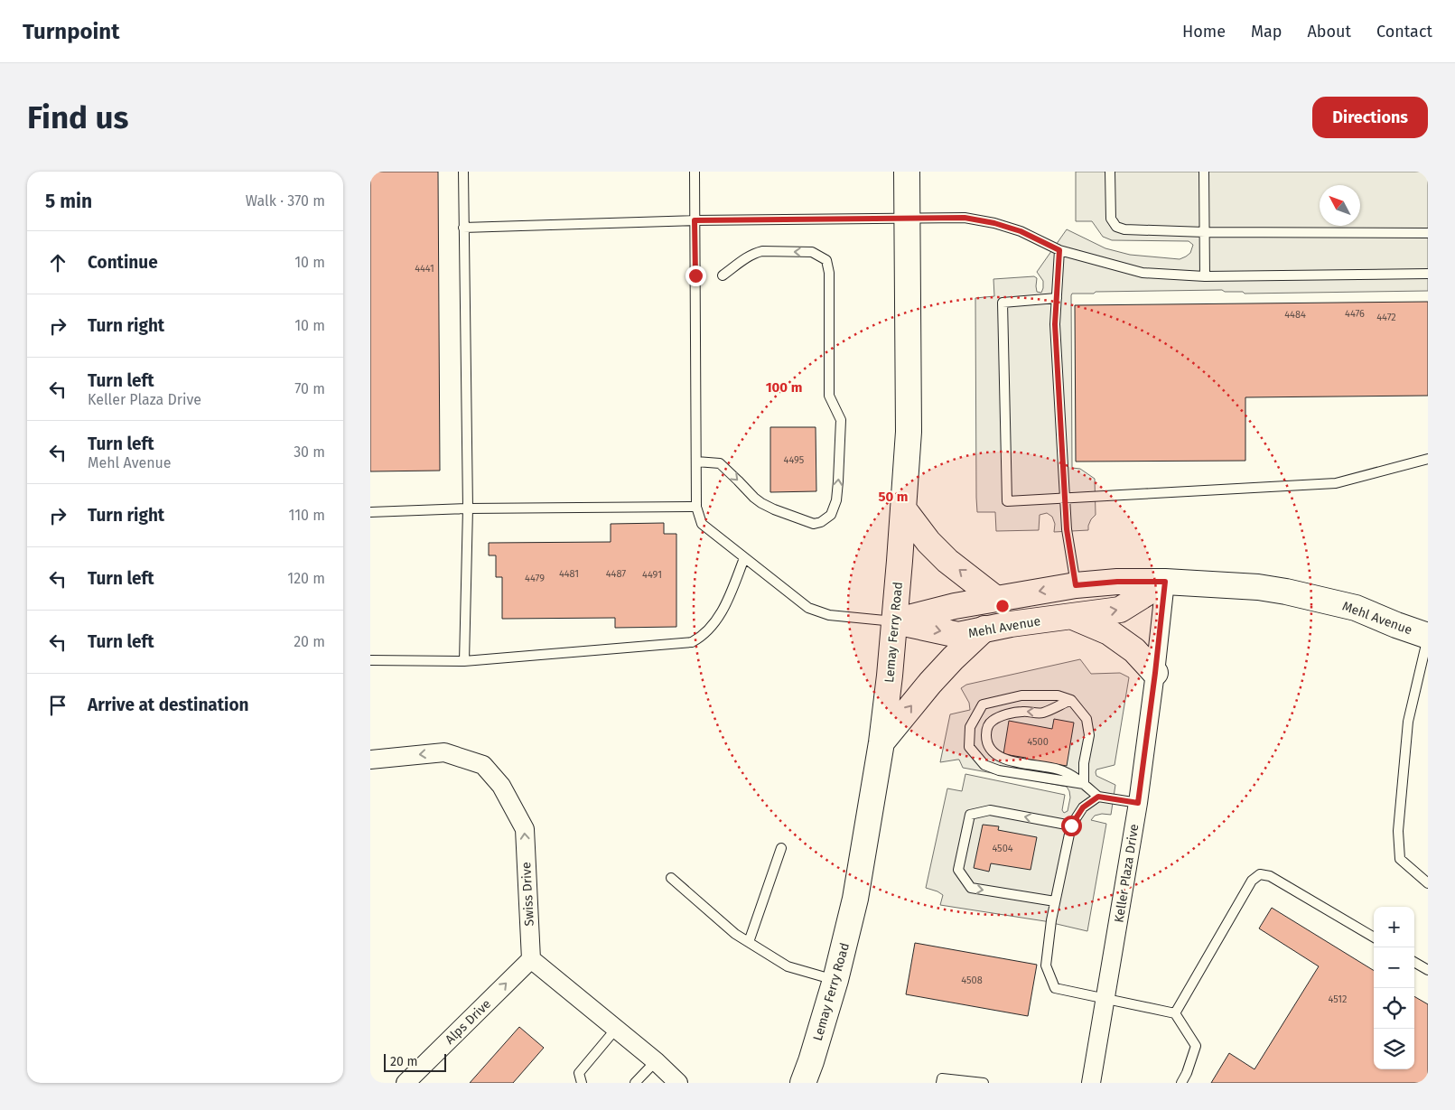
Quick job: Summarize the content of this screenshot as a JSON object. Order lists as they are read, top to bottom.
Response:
{
  "streets": {
    "main road": ["Mehl Avenue", "Lemay Ferry Road"],
    "street": ["Keller Plaza Drive", "Swiss Drive", "Alps Drive"]
  },
  "crossings": [
    ["Mehl Avenue", "Lemay Ferry Road"],
    ["Mehl Avenue", "Keller Plaza Drive"],
    ["Swiss Drive", "Alps Drive"]
  ],
  "one_way": ["Alps Drive"],
  "house_numbers": [
    "4441",
    "4476",
    "4484",
    "4472",
    "4495",
    "4481",
    "4487",
    "4491",
    "4479",
    "4500",
    "4504",
    "4508",
    "4512"
  ],
  "scale_bar": "20 m",
  "north": "top left",
  "page": {
    "header": "Turnpoint",
    "nav": [
      "Home",
      "Map",
      "About",
      "Contact"
    ],
    "buttons": "Directions",
    "title": "Find us",
    "heading": ["5 min", "Walk · 370 m"],
    "list": [
      ["Continue", "10 m"],
      ["Turn right", "10 m"],
      ["Turn left", "Keller Plaza Drive", "70 m"],
      ["Turn left", "Mehl Avenue", "30 m"],
      ["Turn right", "110 m"],
      ["Turn left", "120 m"],
      ["Turn left", "20 m"],
      "Arrive at destination"
    ],
    "map_buttons": ["+", "−"],
    "scale": "20 m"
  },
  "rings": ["100 m", "50 m"]
}
